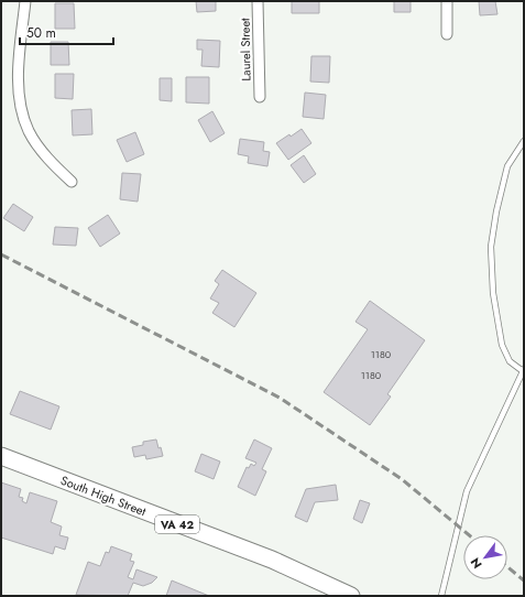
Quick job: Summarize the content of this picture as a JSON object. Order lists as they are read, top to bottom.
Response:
{
  "streets": {
    "main road": ["South High Street", "VA 42"],
    "street": ["Laurel Street"]
  },
  "house_numbers": ["1180", "1180"],
  "scale_bar": "50 m",
  "north": "bottom left"
}
